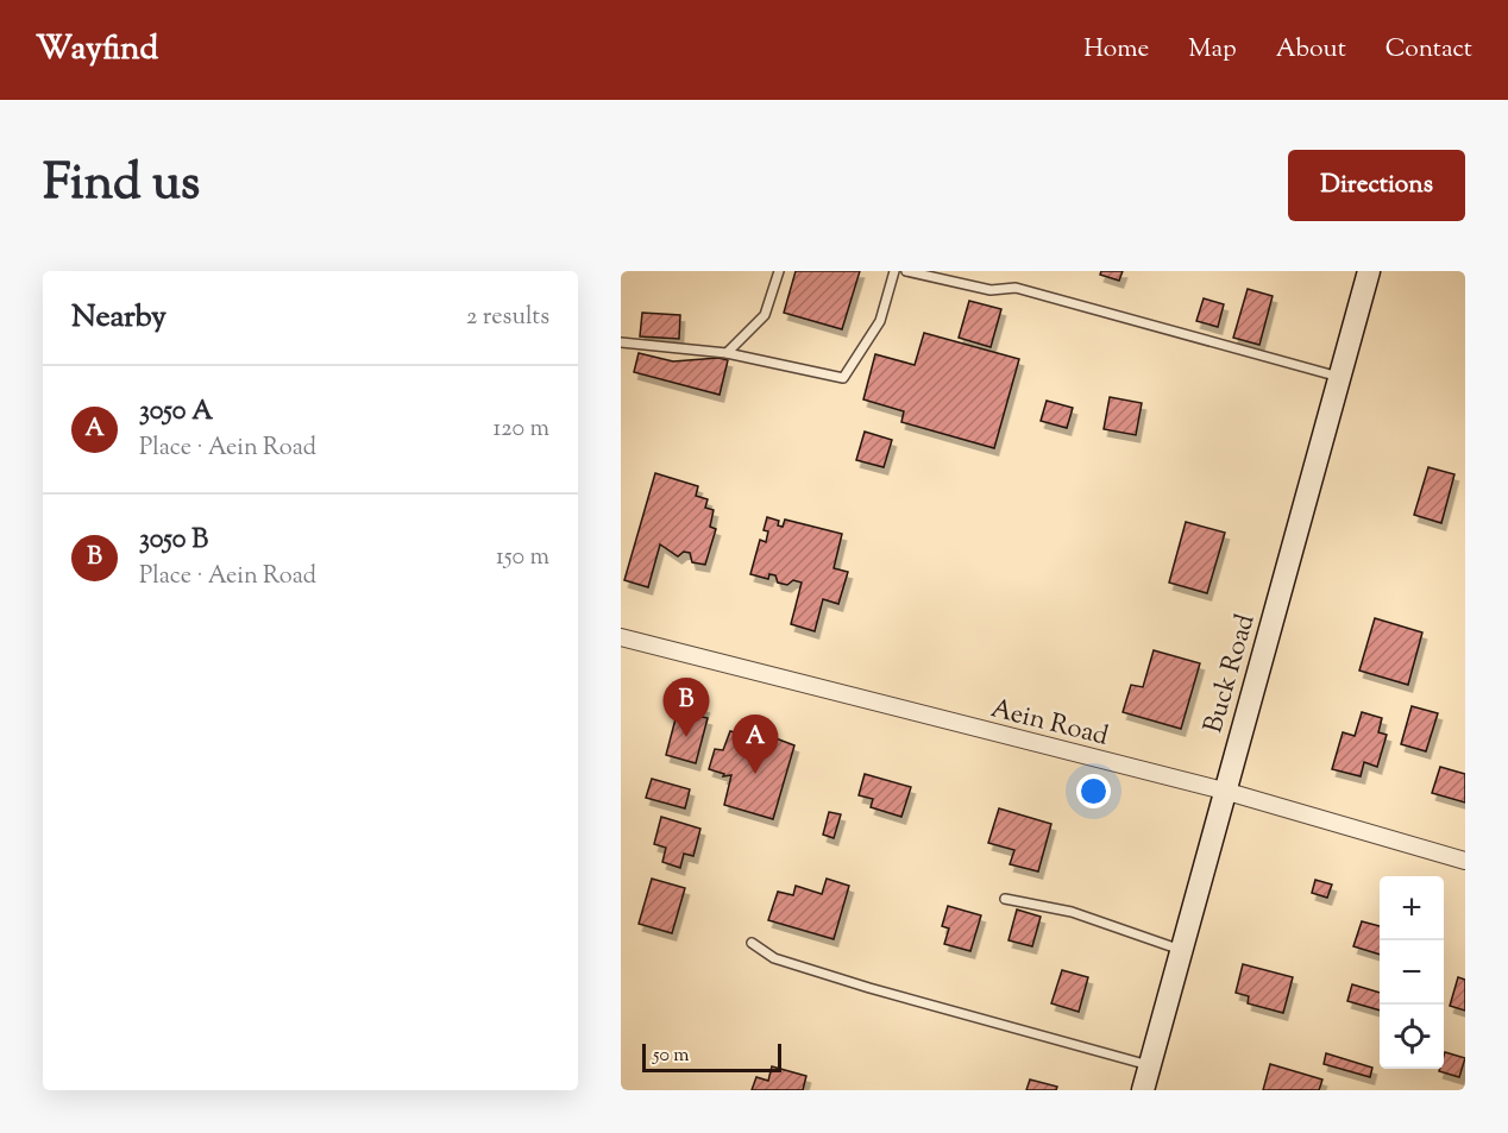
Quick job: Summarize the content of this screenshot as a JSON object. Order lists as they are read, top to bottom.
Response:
{
  "streets": {
    "street": ["Buck Road", "Aein Road"]
  },
  "crossings": [
    ["Buck Road", "Aein Road"]
  ],
  "scale_bar": "50 m",
  "page": {
    "header": "Wayfind",
    "nav": [
      "Home",
      "Map",
      "About",
      "Contact"
    ],
    "title": "Find us",
    "buttons": "Directions",
    "heading": ["Nearby", "2 results"],
    "list": [
      {
        "mark": "A",
        "name": "3050 A",
        "note": "Place · Aein Road",
        "value": "120 m"
      },
      {
        "mark": "B",
        "name": "3050 B",
        "note": "Place · Aein Road",
        "value": "150 m"
      }
    ],
    "pins": ["B", "A"],
    "map_buttons": ["+", "−"],
    "scale": "50 m"
  }
}
